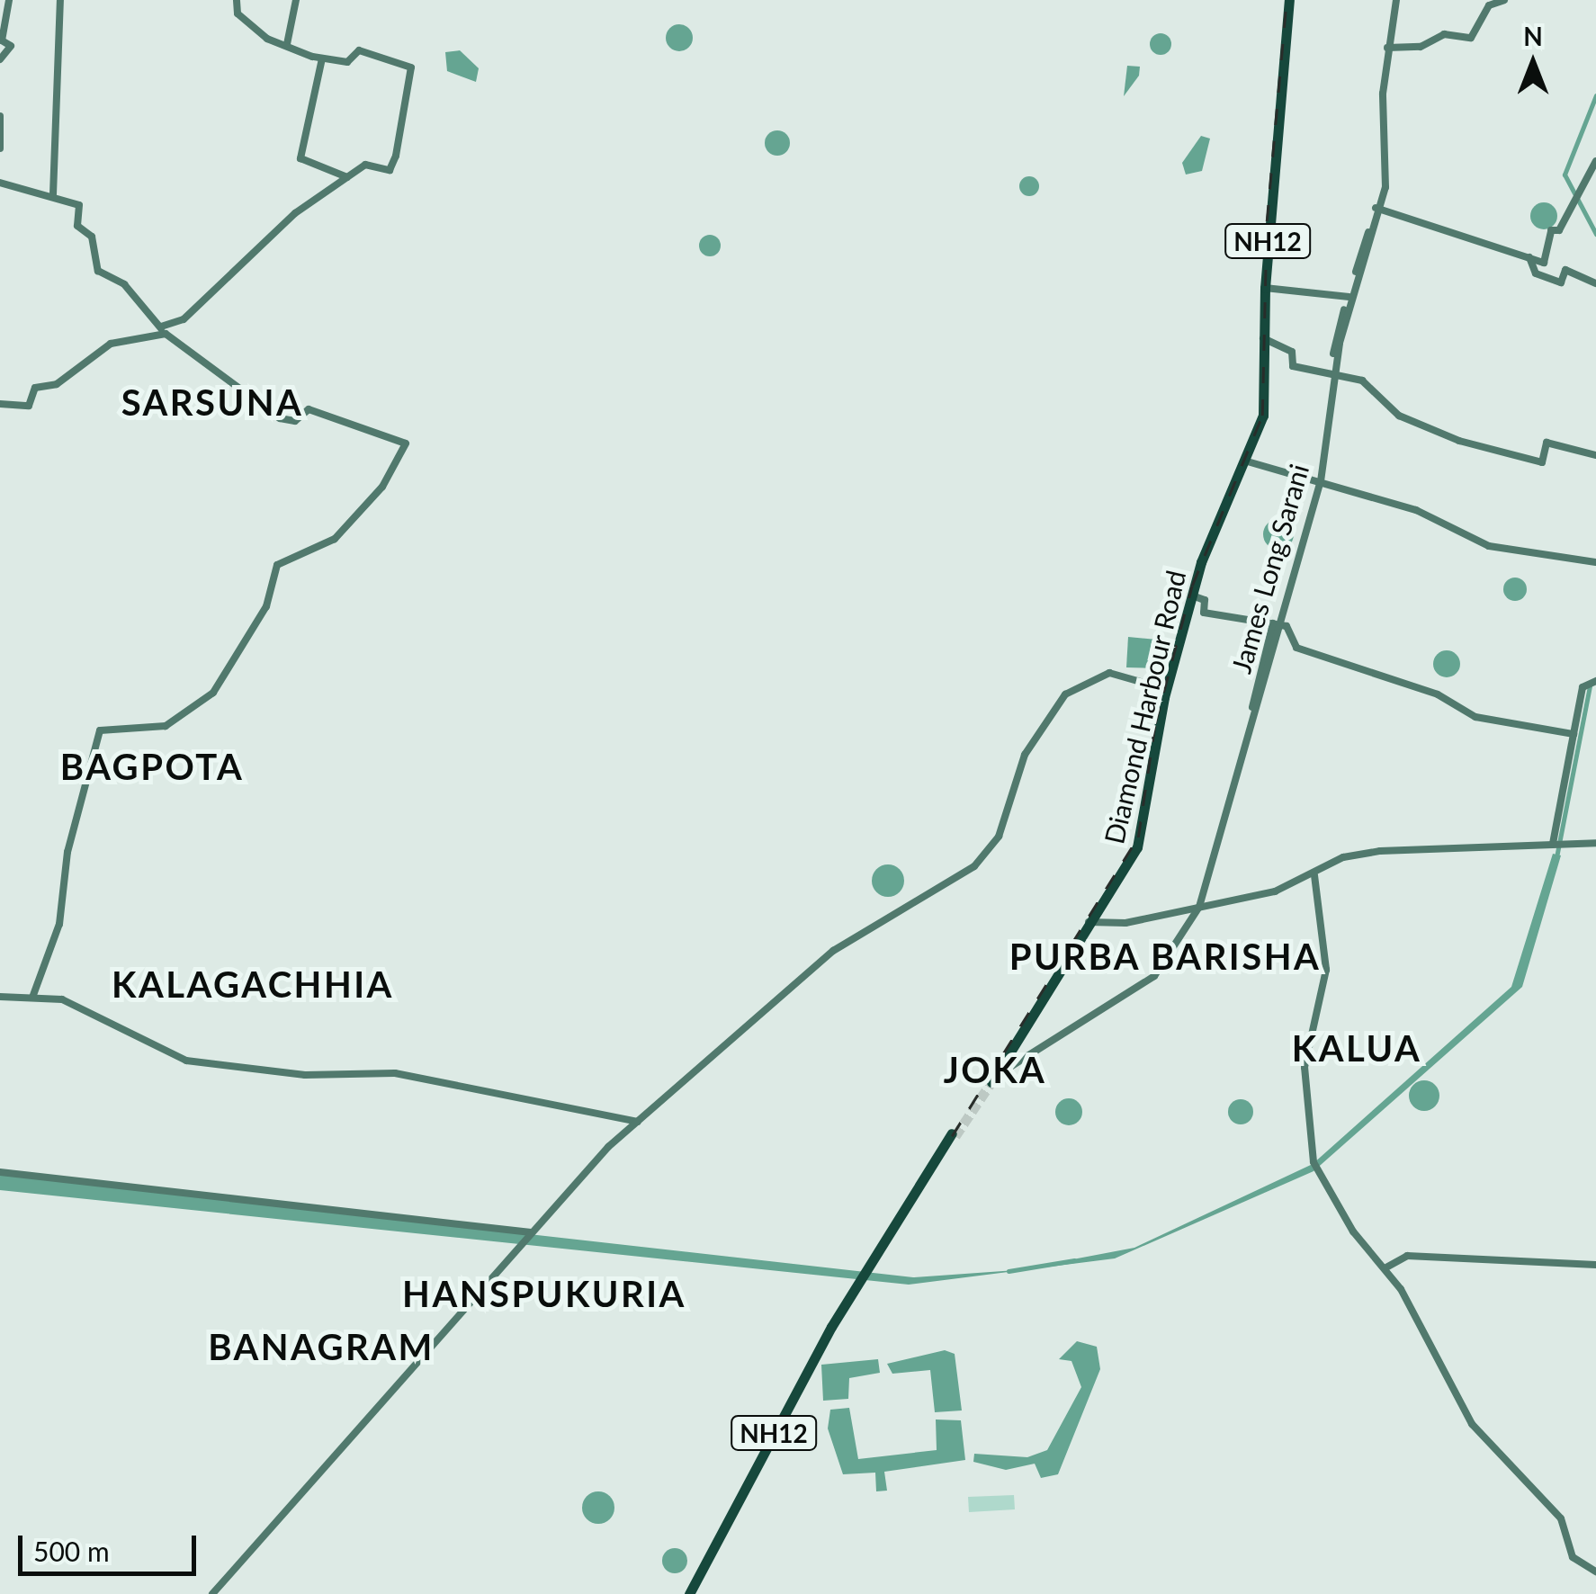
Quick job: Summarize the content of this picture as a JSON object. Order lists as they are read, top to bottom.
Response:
{
  "streets": {
    "highway": ["NH12", "Diamond Harbour Road"],
    "street": ["James Long Sarani"]
  },
  "crossings": [
    ["James Long Sarani", "Diamond Harbour Road"]
  ],
  "districts": [
    "SARSUNA",
    "BAGPOTA",
    "PURBA BARISHA",
    "KALAGACHHIA",
    "KALUA",
    "JOKA",
    "HANSPUKURIA",
    "BANAGRAM"
  ],
  "scale_bar": "500 m",
  "north": "top"
}
